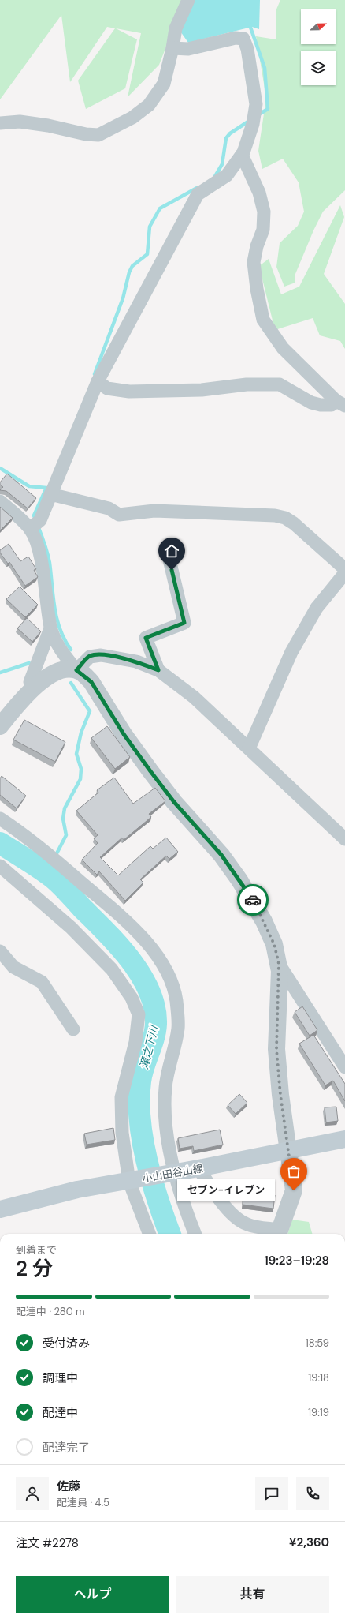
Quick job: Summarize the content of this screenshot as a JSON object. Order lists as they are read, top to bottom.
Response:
{
  "streets": {
    "main road": ["小山田谷山線"]
  },
  "water": ["滝之下川"],
  "places": ["セブン-イレブン"],
  "north": "right",
  "page": {
    "bubble": "セブン-イレブン",
    "heading": ["2 分", "到着まで", "19:23–19:28"],
    "panel": [
      "佐藤",
      "配達員 · 4.5",
      "注文 #2278",
      "¥2,360"
    ],
    "bar": "配達中 · 280 m",
    "list": [
      ["受付済み", "18:59"],
      ["調理中", "19:18"],
      ["配達中", "19:19"],
      "配達完了"
    ],
    "buttons": ["ヘルプ", "共有"]
  }
}
